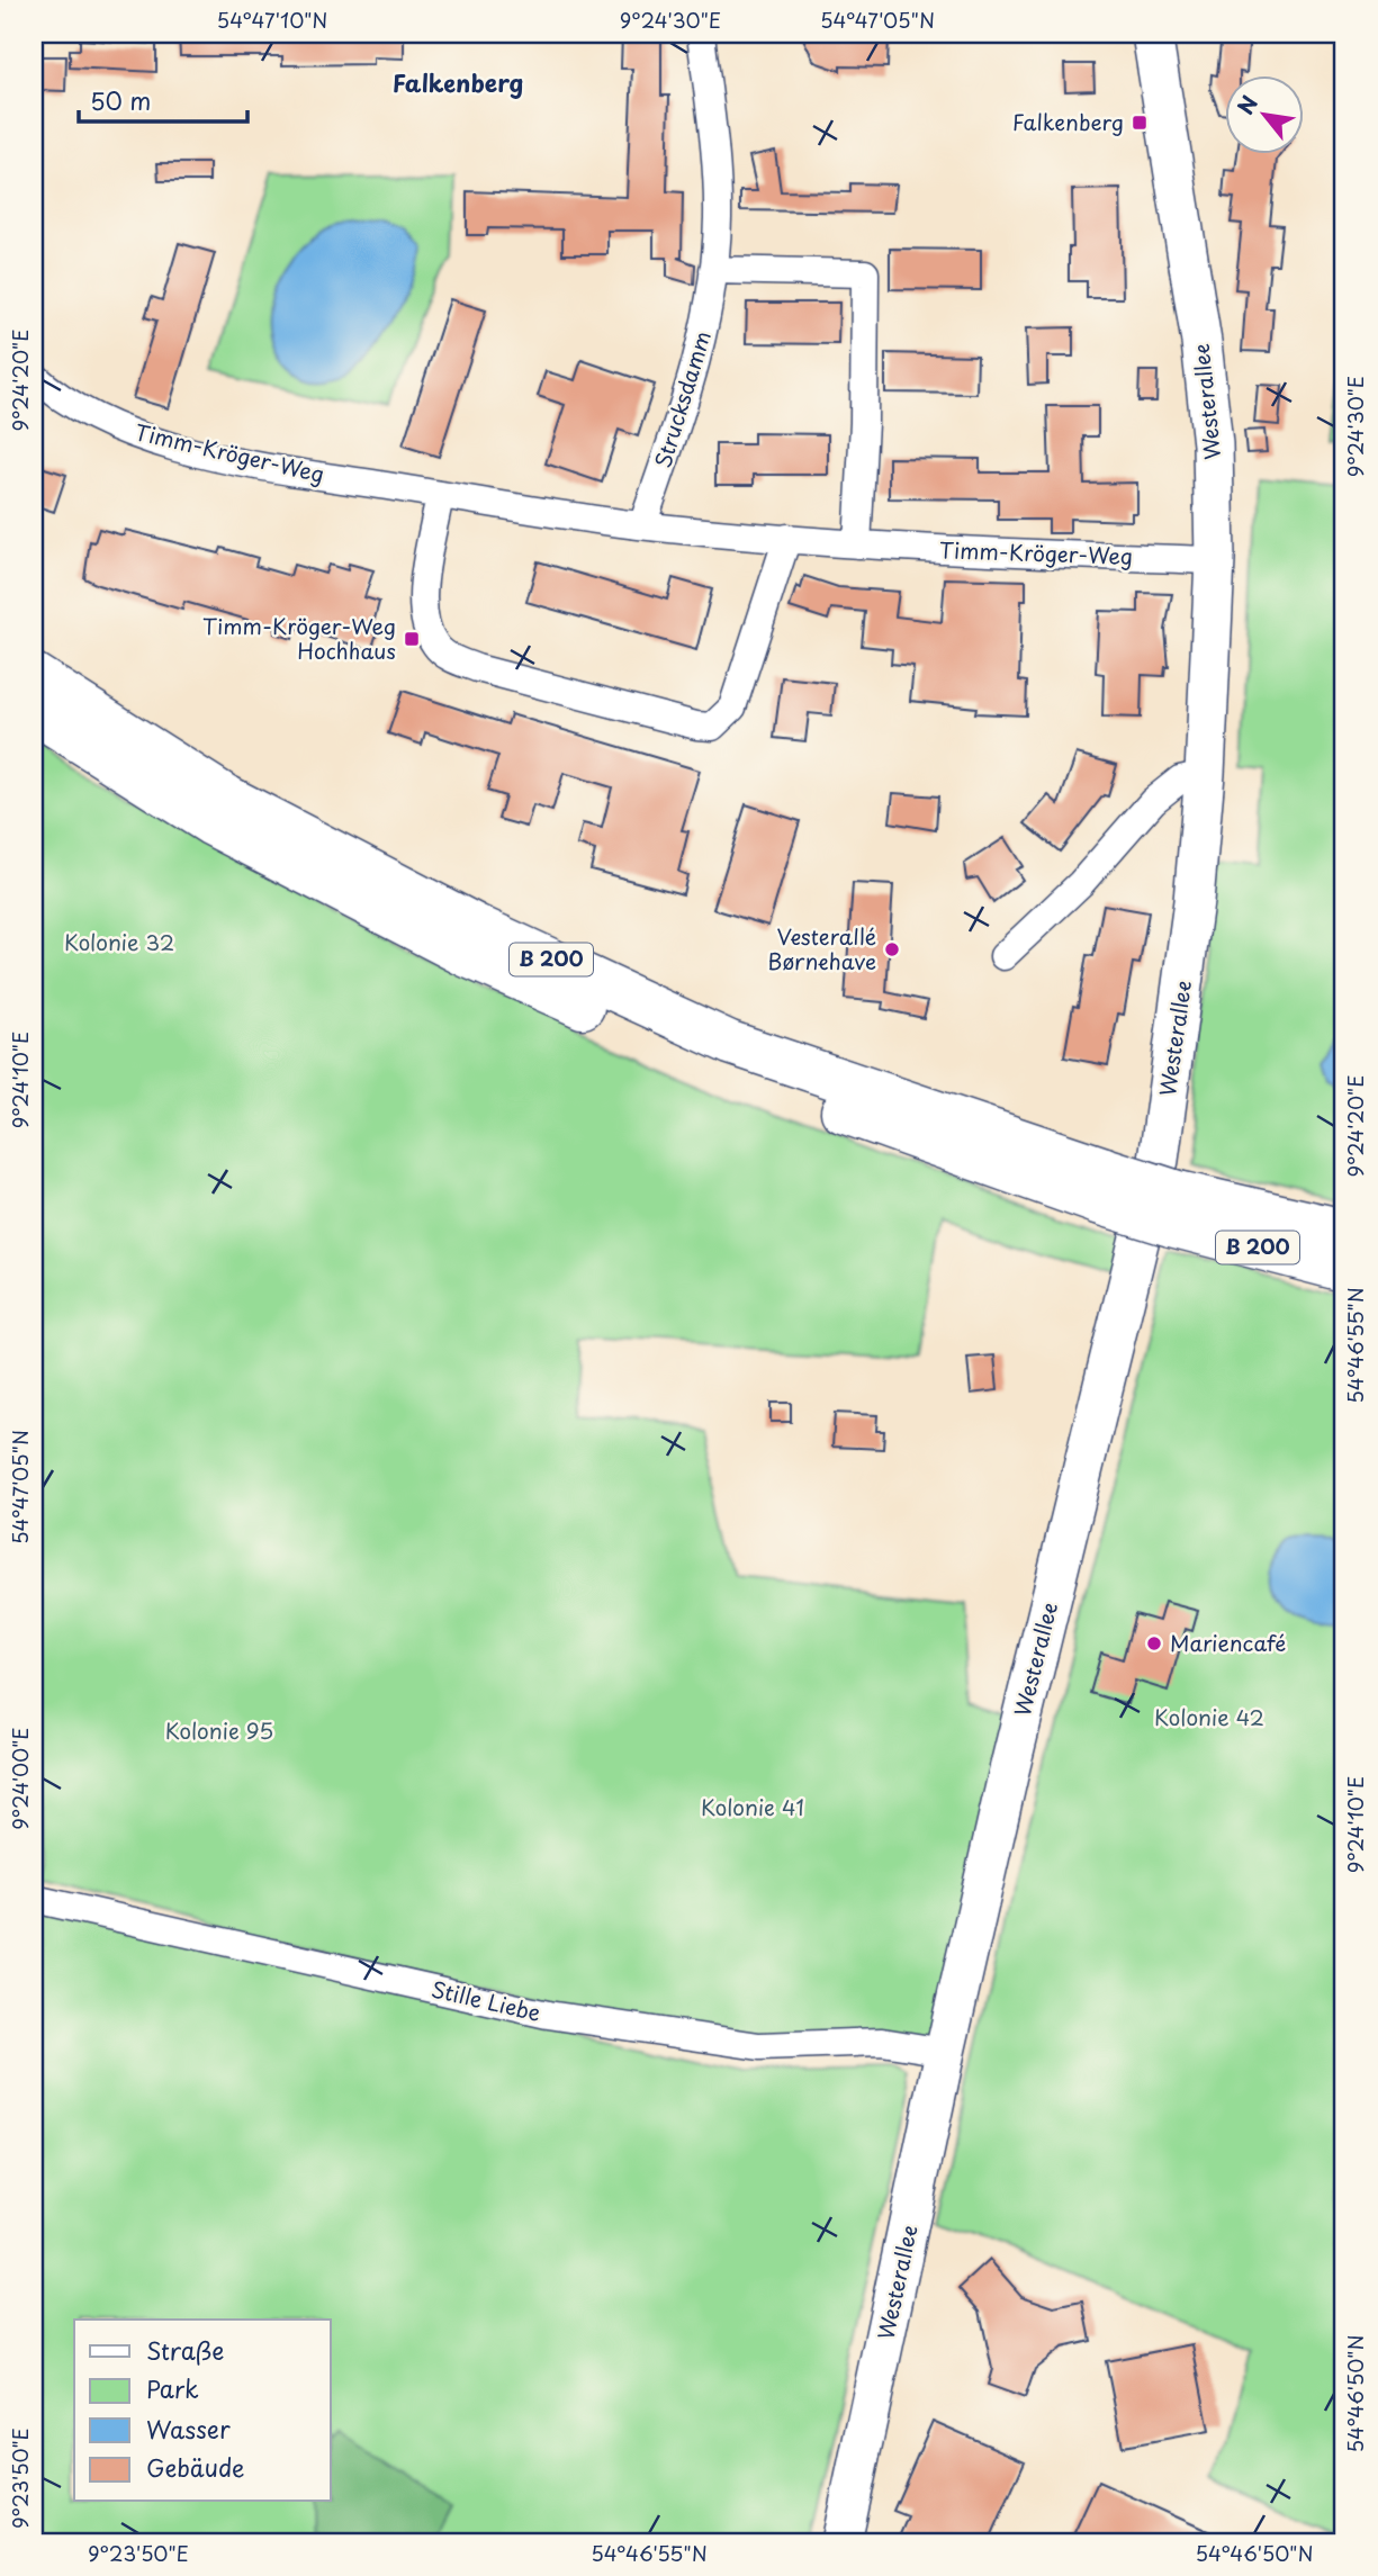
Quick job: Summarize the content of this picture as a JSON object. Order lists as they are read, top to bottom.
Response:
{
  "streets": {
    "highway": ["B 200"],
    "street": [
      "Strucksdamm",
      "Westerallee",
      "Timm-Kröger-Weg",
      "Stille Liebe"
    ]
  },
  "crossings": [
    ["Strucksdamm", "Timm-Kröger-Weg"],
    ["Westerallee", "Timm-Kröger-Weg"],
    ["Westerallee", "Stille Liebe"]
  ],
  "districts": ["Falkenberg"],
  "parks": [
    "Kolonie 32",
    "Kolonie 42",
    "Kolonie 95",
    "Kolonie 41"
  ],
  "places": {
    "transit": ["Falkenberg", "Timm-Kröger-Weg Hochhaus"],
    "other": ["Vesterallé Børnehave", "Mariencafé"]
  },
  "legend": [
    "Straße",
    "Park",
    "Wasser",
    "Gebäude"
  ],
  "scale_bar": "50 m",
  "north": "top left",
  "coordinates": [
    "54°47'10\"N",
    "9°24'30\"E",
    "54°47'05\"N",
    "9°24'20\"E",
    "9°24'10\"E",
    "54°46'55\"N",
    "9°24'00\"E",
    "54°46'50\"N",
    "9°23'50\"E"
  ]
}
